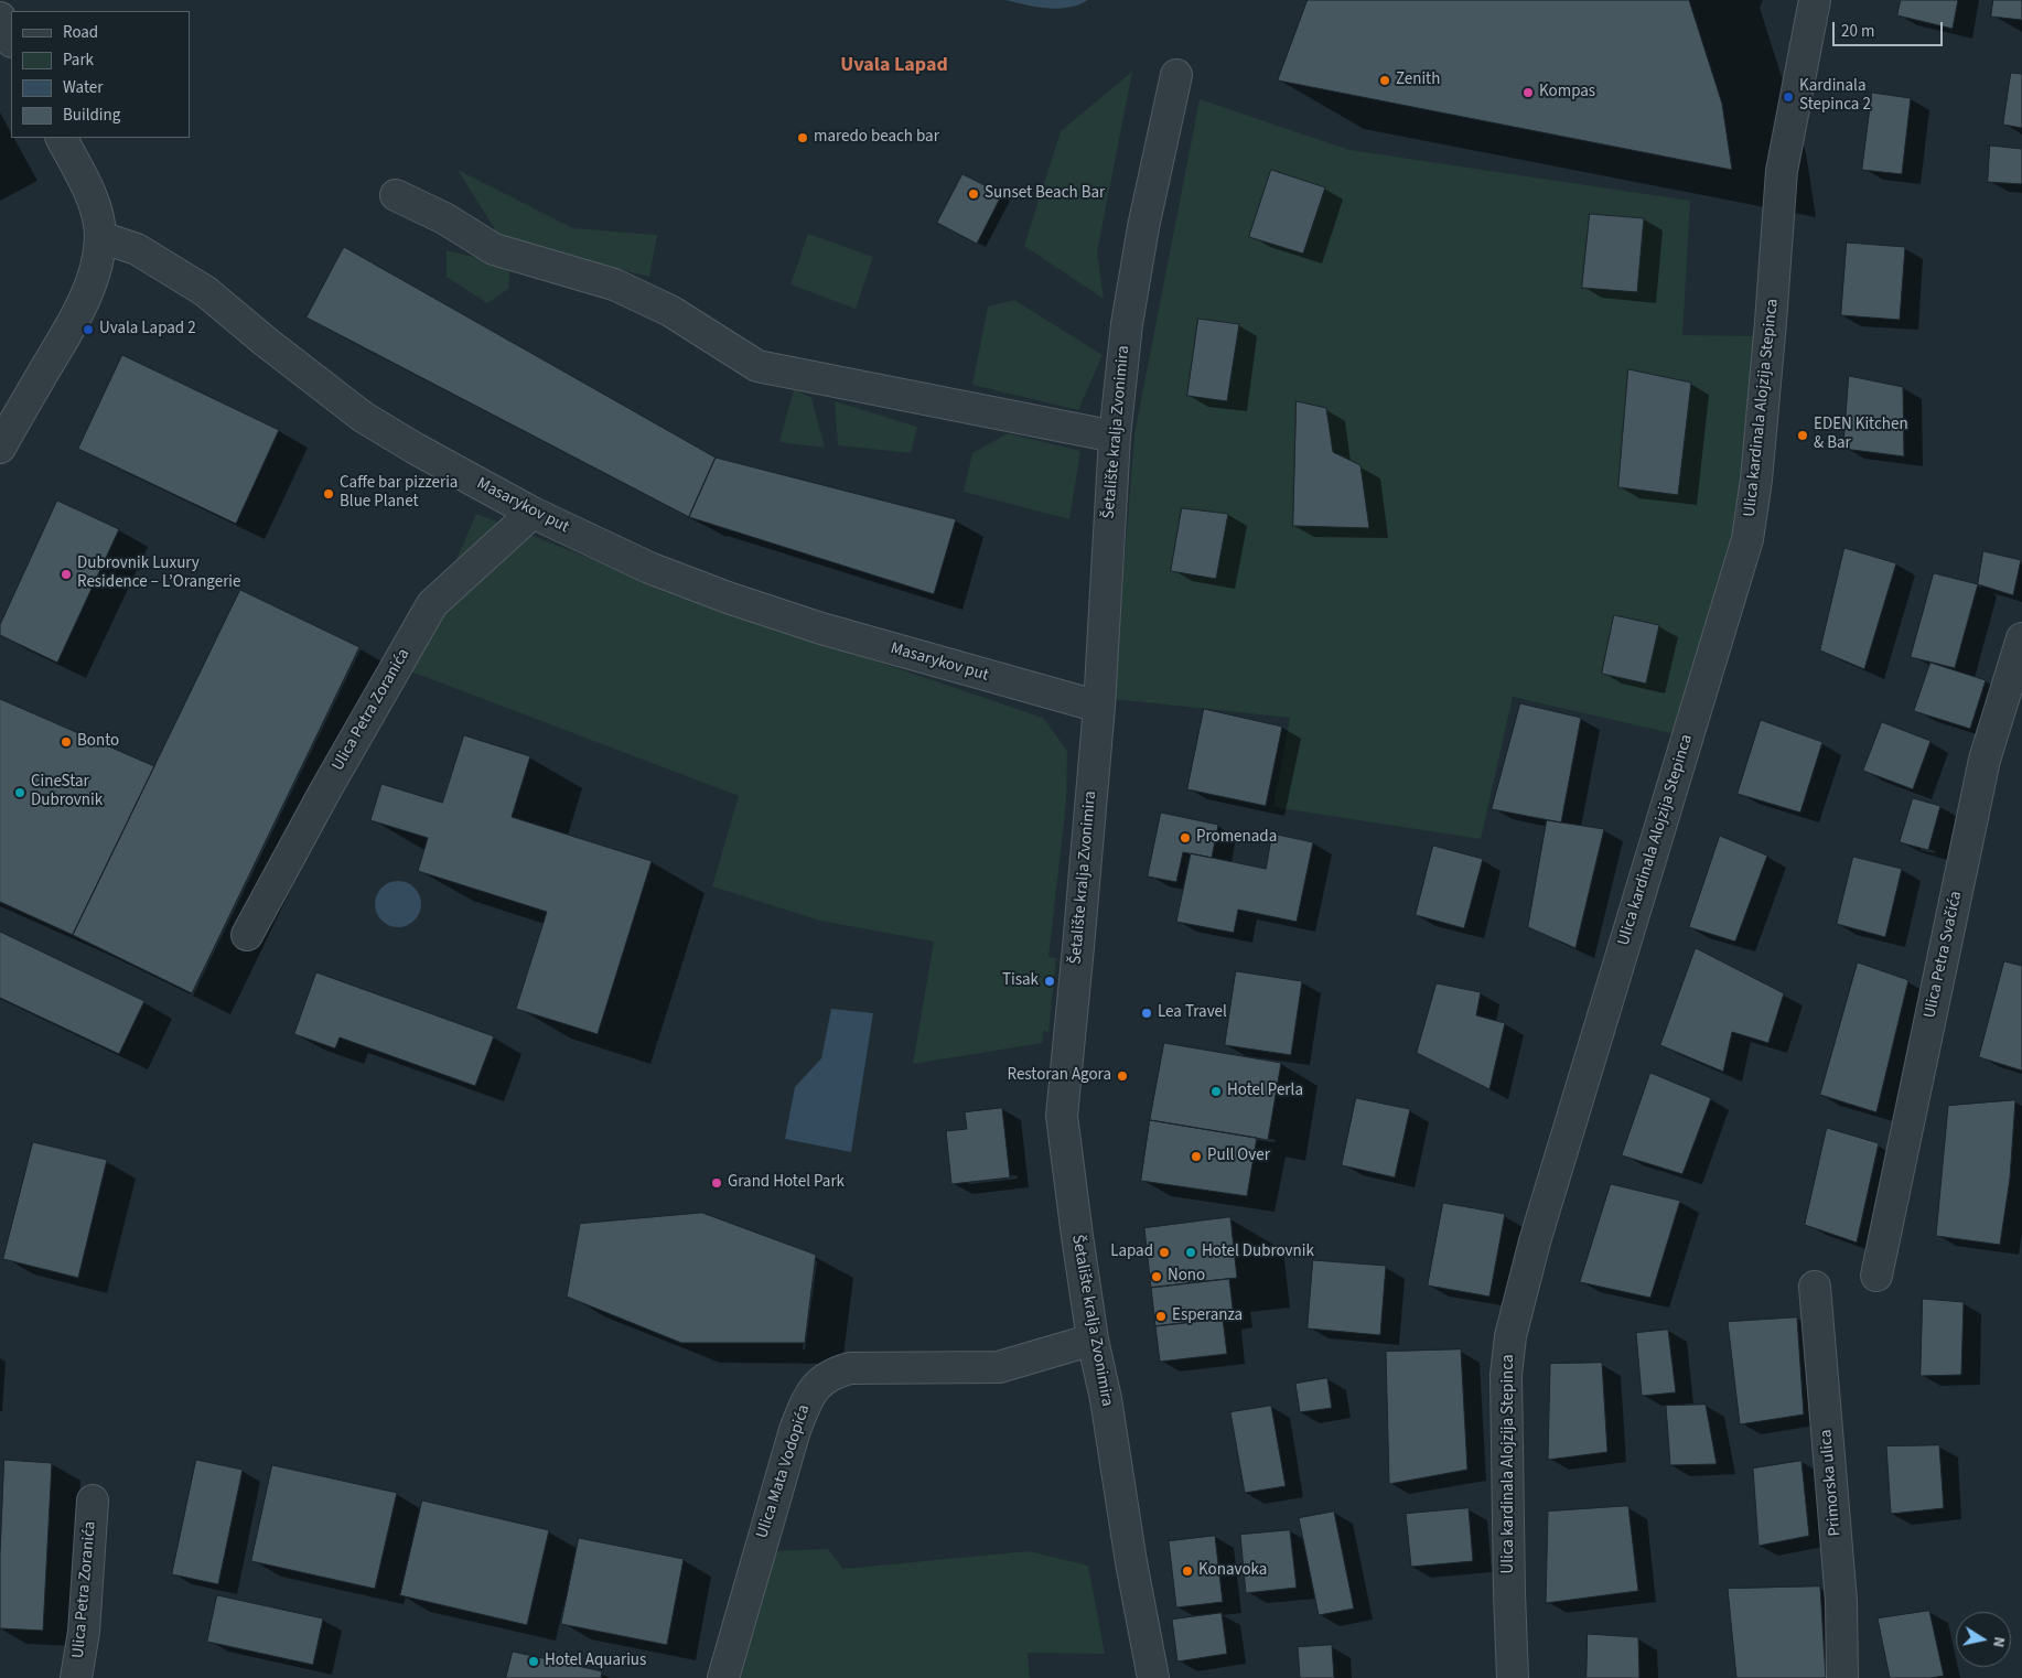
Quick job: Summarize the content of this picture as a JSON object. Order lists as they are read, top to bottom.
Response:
{
  "streets": {
    "street": [
      "Ulica kardinala Alojzija Stepinca",
      "Šetalište kralja Zvonimira",
      "Masarykov put",
      "Ulica Petra Zoranića",
      "Ulica Petra Svačića",
      "Ulica Mata Vodopića",
      "Primorska ulica"
    ]
  },
  "crossings": [
    ["Šetalište kralja Zvonimira", "Masarykov put"],
    ["Šetalište kralja Zvonimira", "Ulica Mata Vodopića"],
    ["Masarykov put", "Ulica Petra Zoranića"]
  ],
  "districts": ["Uvala Lapad"],
  "places": [
    "Zenith",
    "Kompas",
    "Kardinala Stepinca 2",
    "maredo beach bar",
    "Sunset Beach Bar",
    "Uvala Lapad 2",
    "EDEN Kitchen & Bar",
    "Caffe bar pizzeria Blue Planet",
    "Dubrovnik Luxury Residence – L’Orangerie",
    "Bonto",
    "CineStar Dubrovnik",
    "Promenada",
    "Tisak",
    "Lea Travel",
    "Restoran Agora",
    "Hotel Perla",
    "Pull Over",
    "Grand Hotel Park",
    "Lapad",
    "Hotel Dubrovnik",
    "Nono",
    "Esperanza",
    "Konavoka",
    "Hotel Aquarius"
  ],
  "legend": [
    "Road",
    "Park",
    "Water",
    "Building"
  ],
  "scale_bar": "20 m",
  "north": "right"
}
